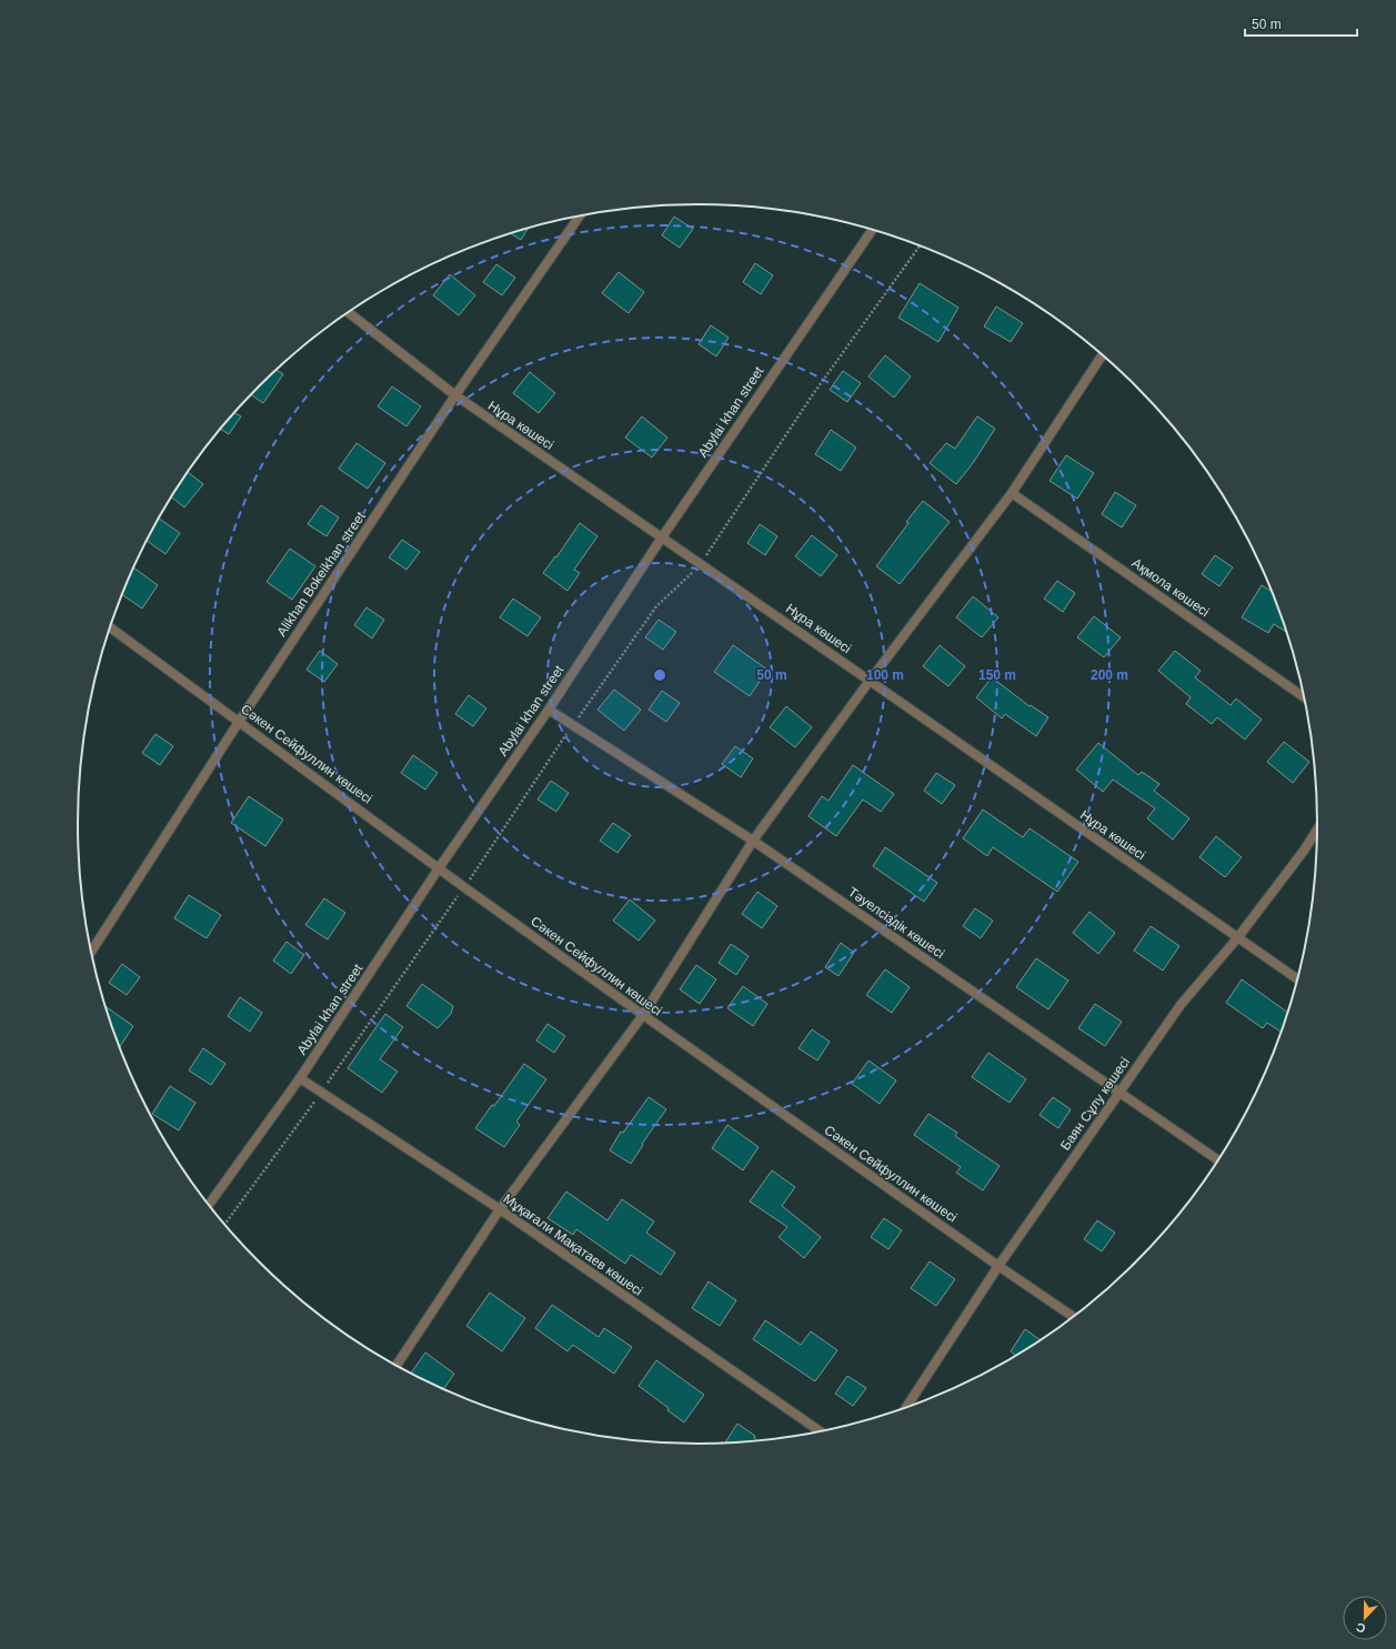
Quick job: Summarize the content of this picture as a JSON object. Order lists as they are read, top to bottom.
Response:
{
  "streets": {
    "street": [
      "Abylai khan street",
      "Нұра көшесі",
      "Alikhan Bokeikhan street",
      "Ақмола көшесі",
      "Сәкен Сейфуллин көшесі",
      "Тәуелсіздік көшесі",
      "Баян Сұлу көшесі",
      "Мұқағали Мақатаев көшесі"
    ]
  },
  "crossings": [
    ["Abylai khan street", "Нұра көшесі"],
    ["Abylai khan street", "Сәкен Сейфуллин көшесі"],
    ["Abylai khan street", "Тәуелсіздік көшесі"],
    ["Abylai khan street", "Мұқағали Мақатаев көшесі"],
    ["Нұра көшесі", "Alikhan Bokeikhan street"],
    ["Нұра көшесі", "Баян Сұлу көшесі"],
    ["Alikhan Bokeikhan street", "Сәкен Сейфуллин көшесі"],
    ["Сәкен Сейфуллин көшесі", "Баян Сұлу көшесі"],
    ["Тәуелсіздік көшесі", "Баян Сұлу көшесі"]
  ],
  "scale_bar": "50 m",
  "north": "bottom",
  "rings": [
    "50 m",
    "100 m",
    "150 m",
    "200 m"
  ]
}
